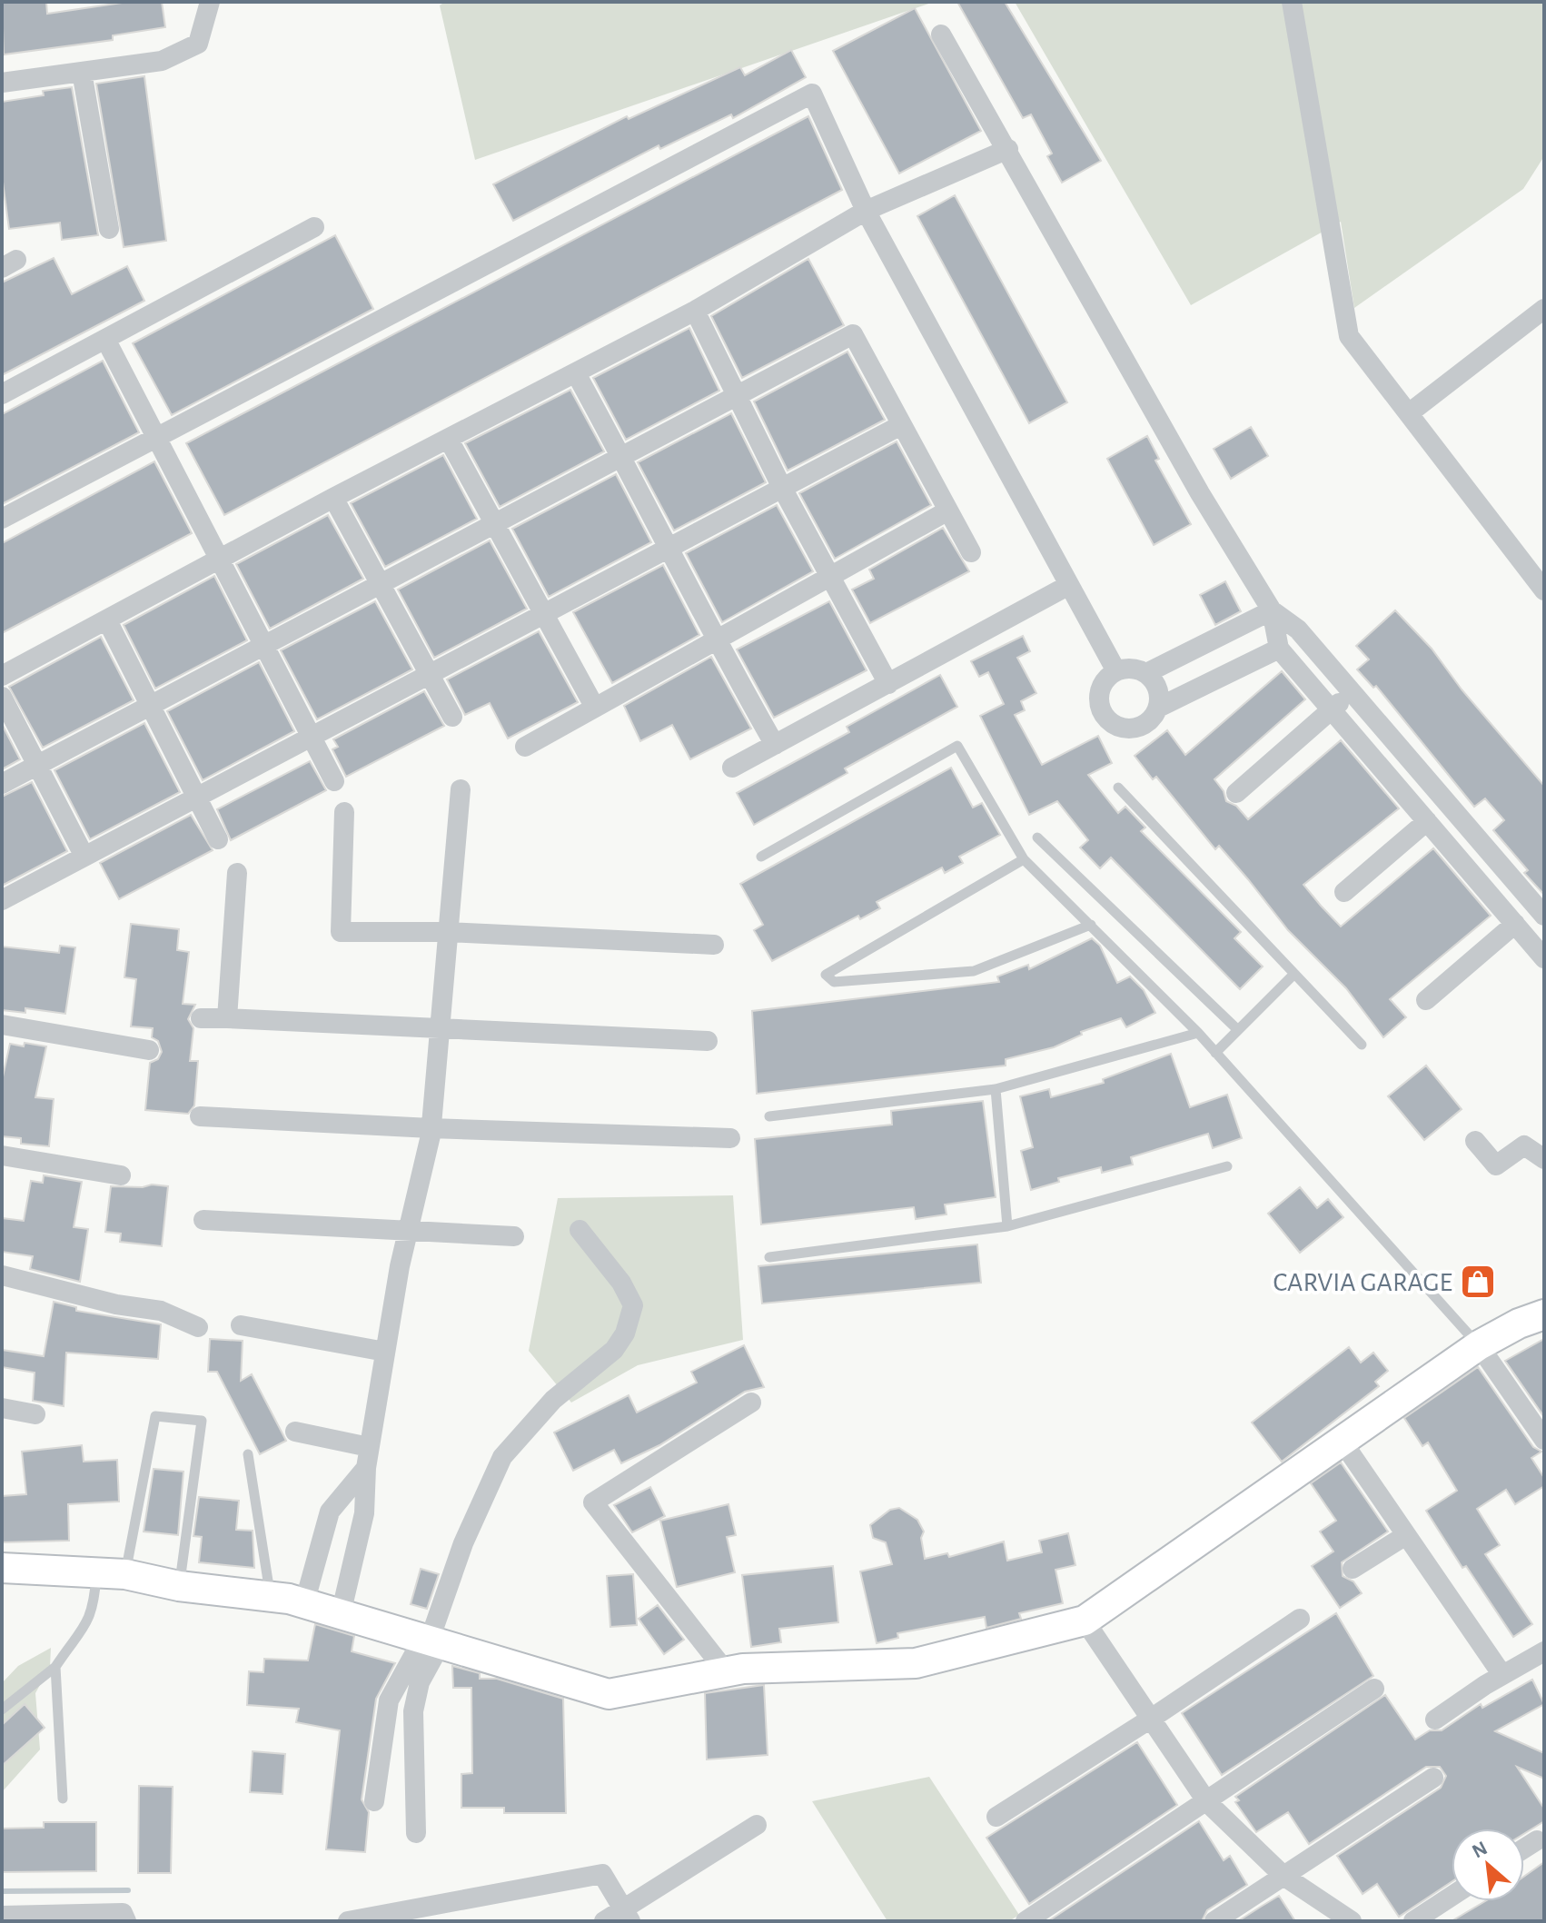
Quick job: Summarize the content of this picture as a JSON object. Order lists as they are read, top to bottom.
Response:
{
  "places": {
    "shop": ["CARVIA GARAGE"]
  },
  "north": "top left"
}
